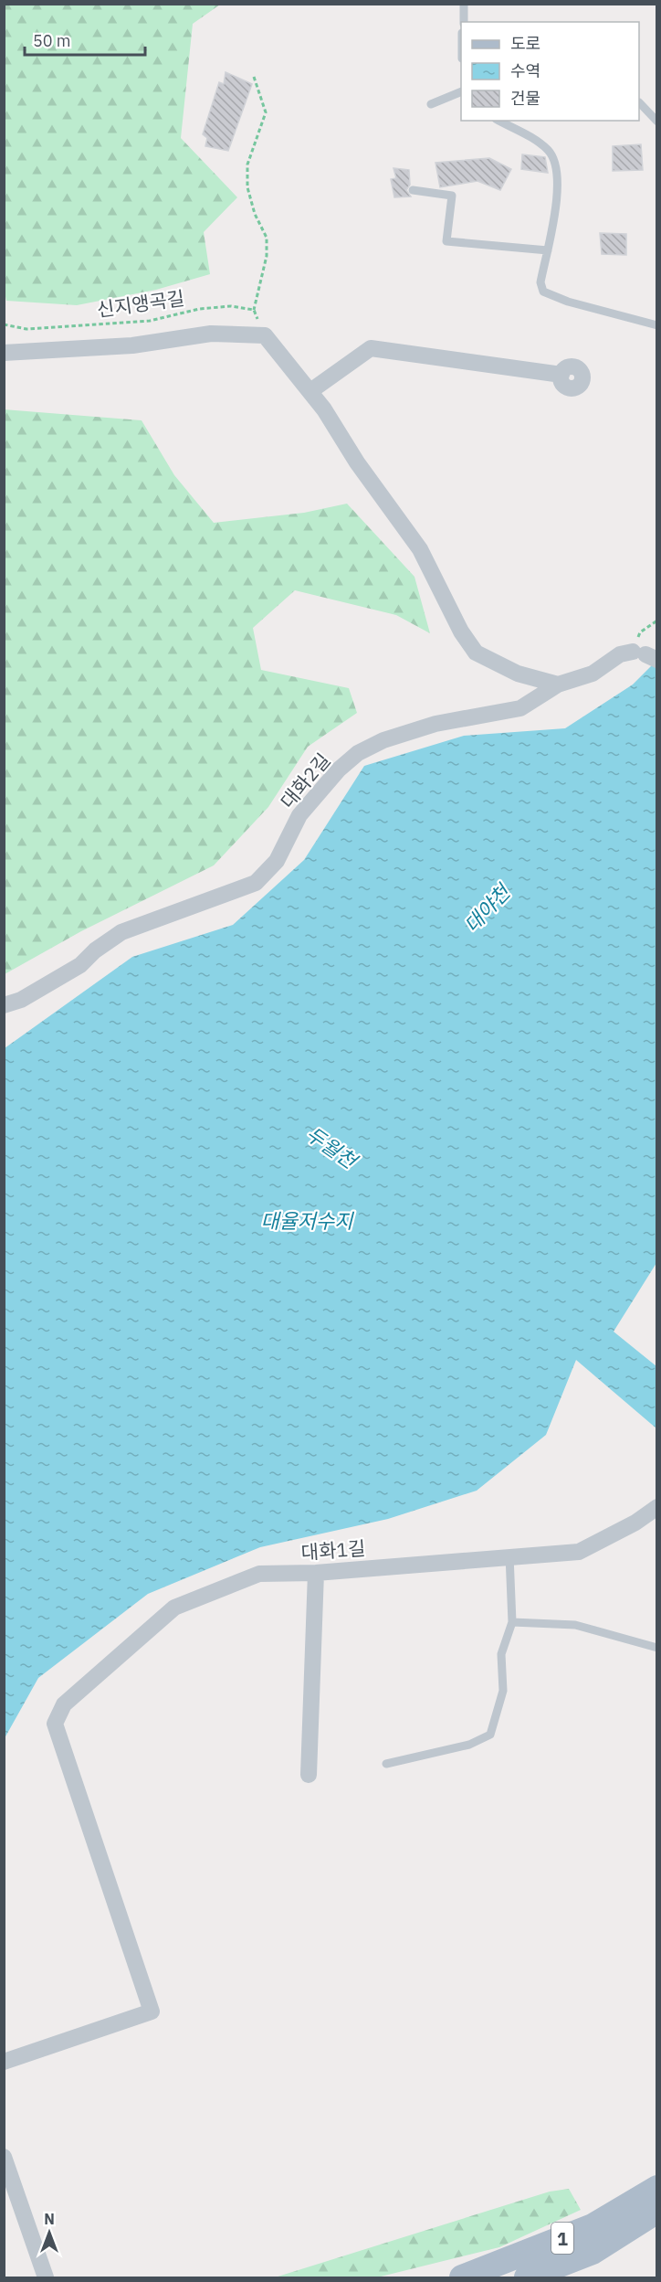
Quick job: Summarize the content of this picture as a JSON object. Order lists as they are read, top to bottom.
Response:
{
  "streets": {
    "main road": ["1"],
    "street": ["대화2길", "대화1길"],
    "path": ["신지앵곡길"]
  },
  "water": ["대야천", "두월천", "대율저수지"],
  "legend": ["도로", "수역", "건물"],
  "scale_bar": "50 m",
  "north": "top"
}
